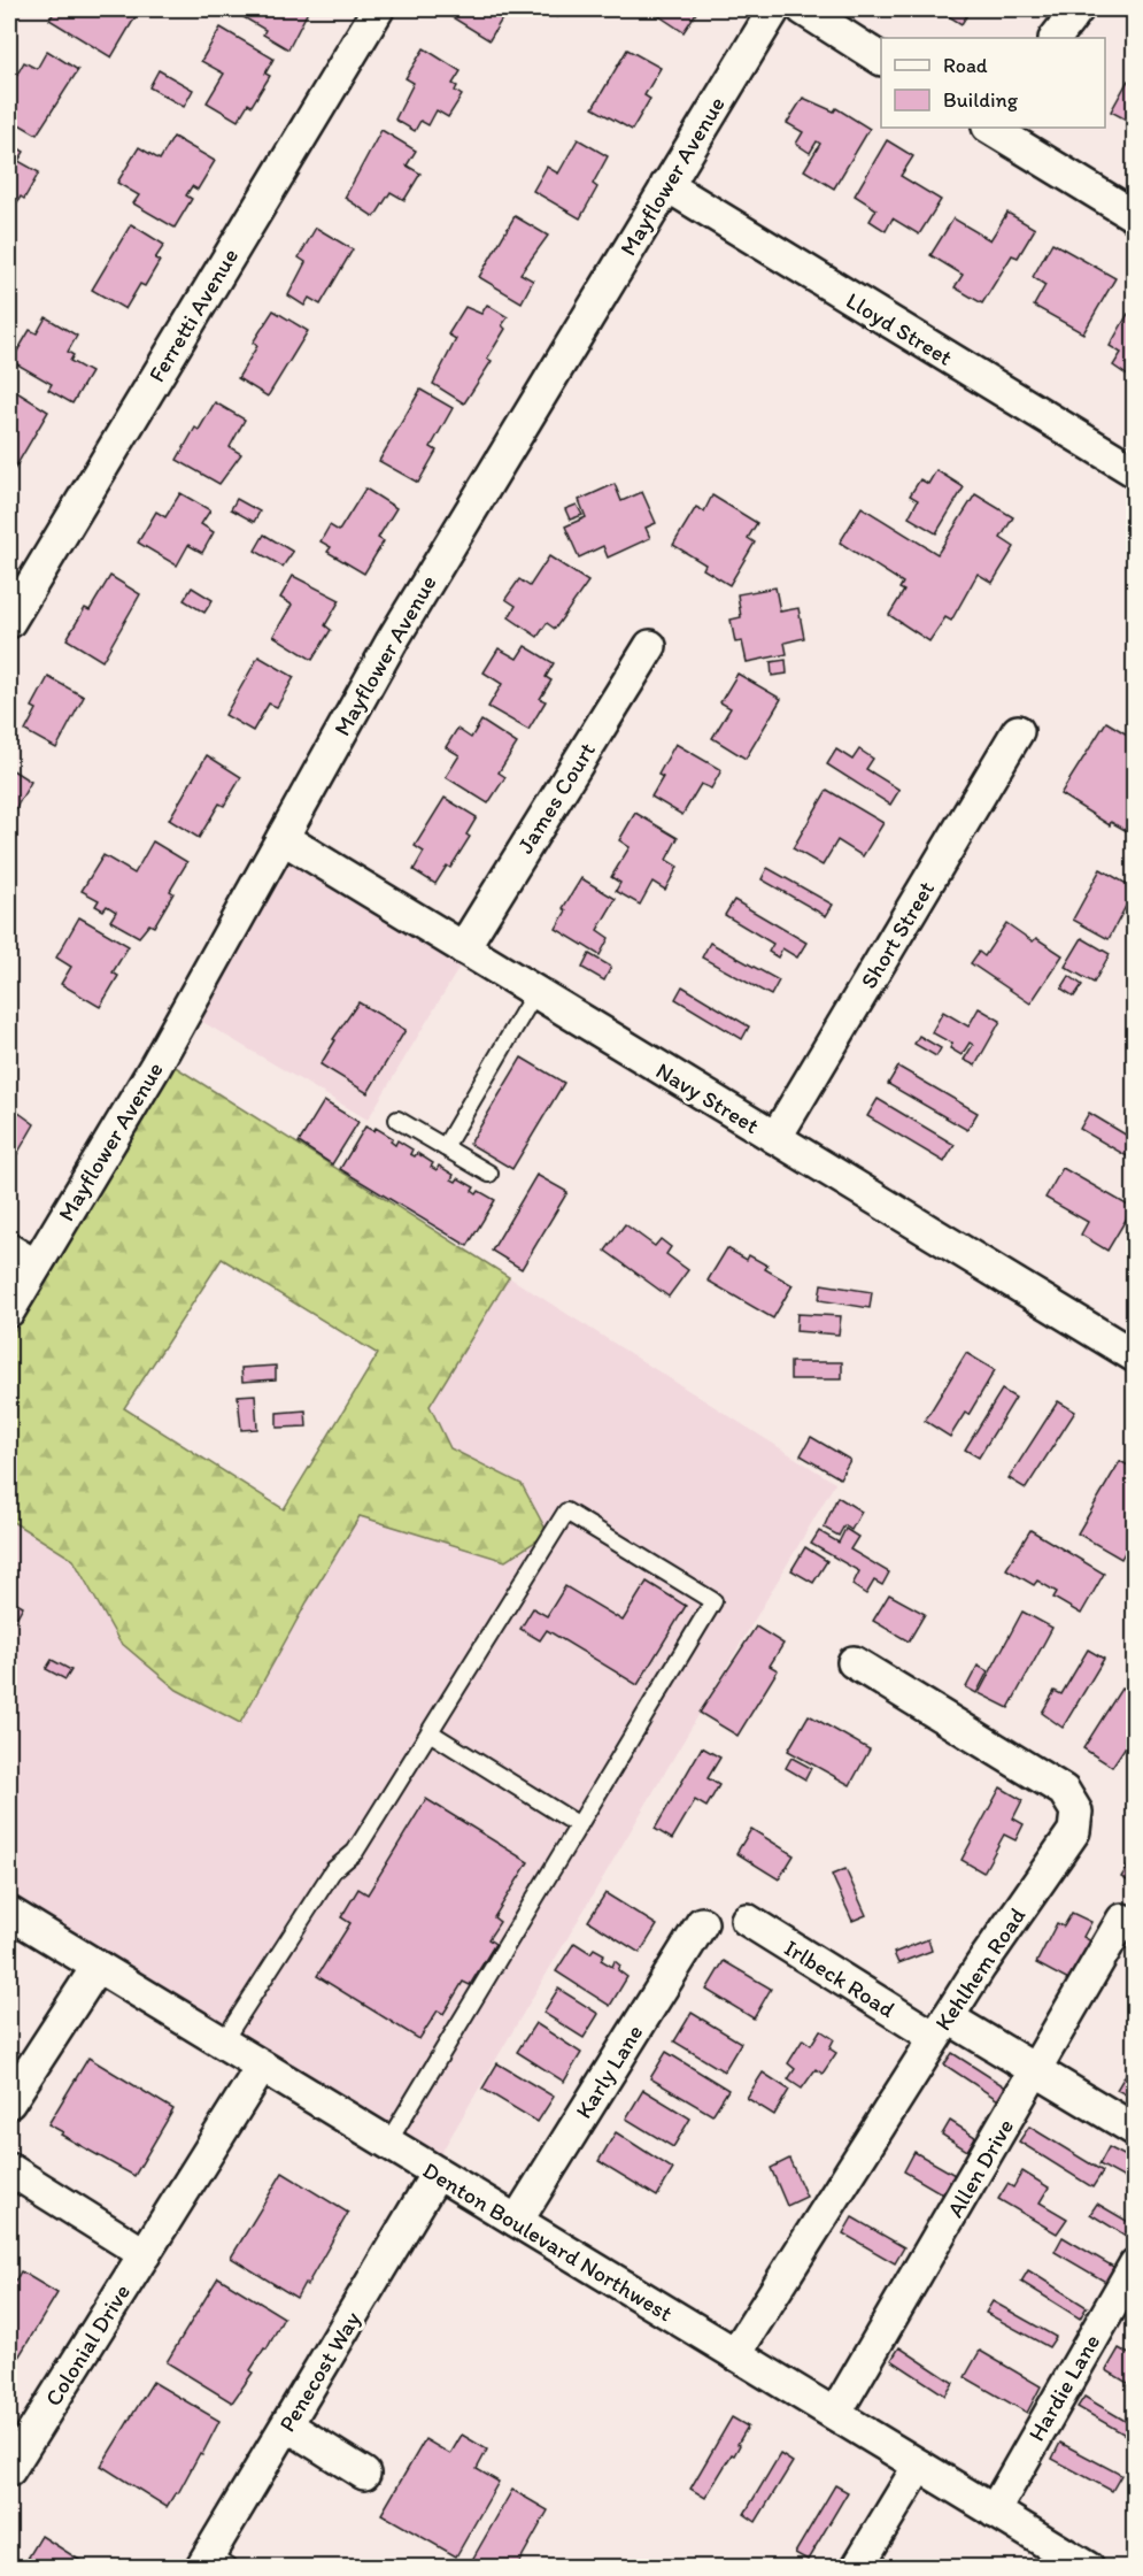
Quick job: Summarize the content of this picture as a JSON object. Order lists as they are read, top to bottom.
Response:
{
  "streets": {
    "street": [
      "Mayflower Avenue",
      "Ferretti Avenue",
      "Lloyd Street",
      "James Court",
      "Short Street",
      "Navy Street",
      "Kehlhem Road",
      "Irlbeck Road",
      "Karly Lane",
      "Allen Drive",
      "Denton Boulevard Northwest",
      "Colonial Drive",
      "Penecost Way",
      "Hardie Lane"
    ]
  },
  "crossings": [
    ["Mayflower Avenue", "Lloyd Street"],
    ["Mayflower Avenue", "Navy Street"],
    ["James Court", "Navy Street"],
    ["Short Street", "Navy Street"],
    ["Kehlhem Road", "Irlbeck Road"],
    ["Kehlhem Road", "Denton Boulevard Northwest"],
    ["Irlbeck Road", "Allen Drive"],
    ["Karly Lane", "Denton Boulevard Northwest"],
    ["Allen Drive", "Denton Boulevard Northwest"],
    ["Denton Boulevard Northwest", "Colonial Drive"],
    ["Denton Boulevard Northwest", "Penecost Way"],
    ["Denton Boulevard Northwest", "Hardie Lane"]
  ],
  "legend": ["Road", "Building"]
}
